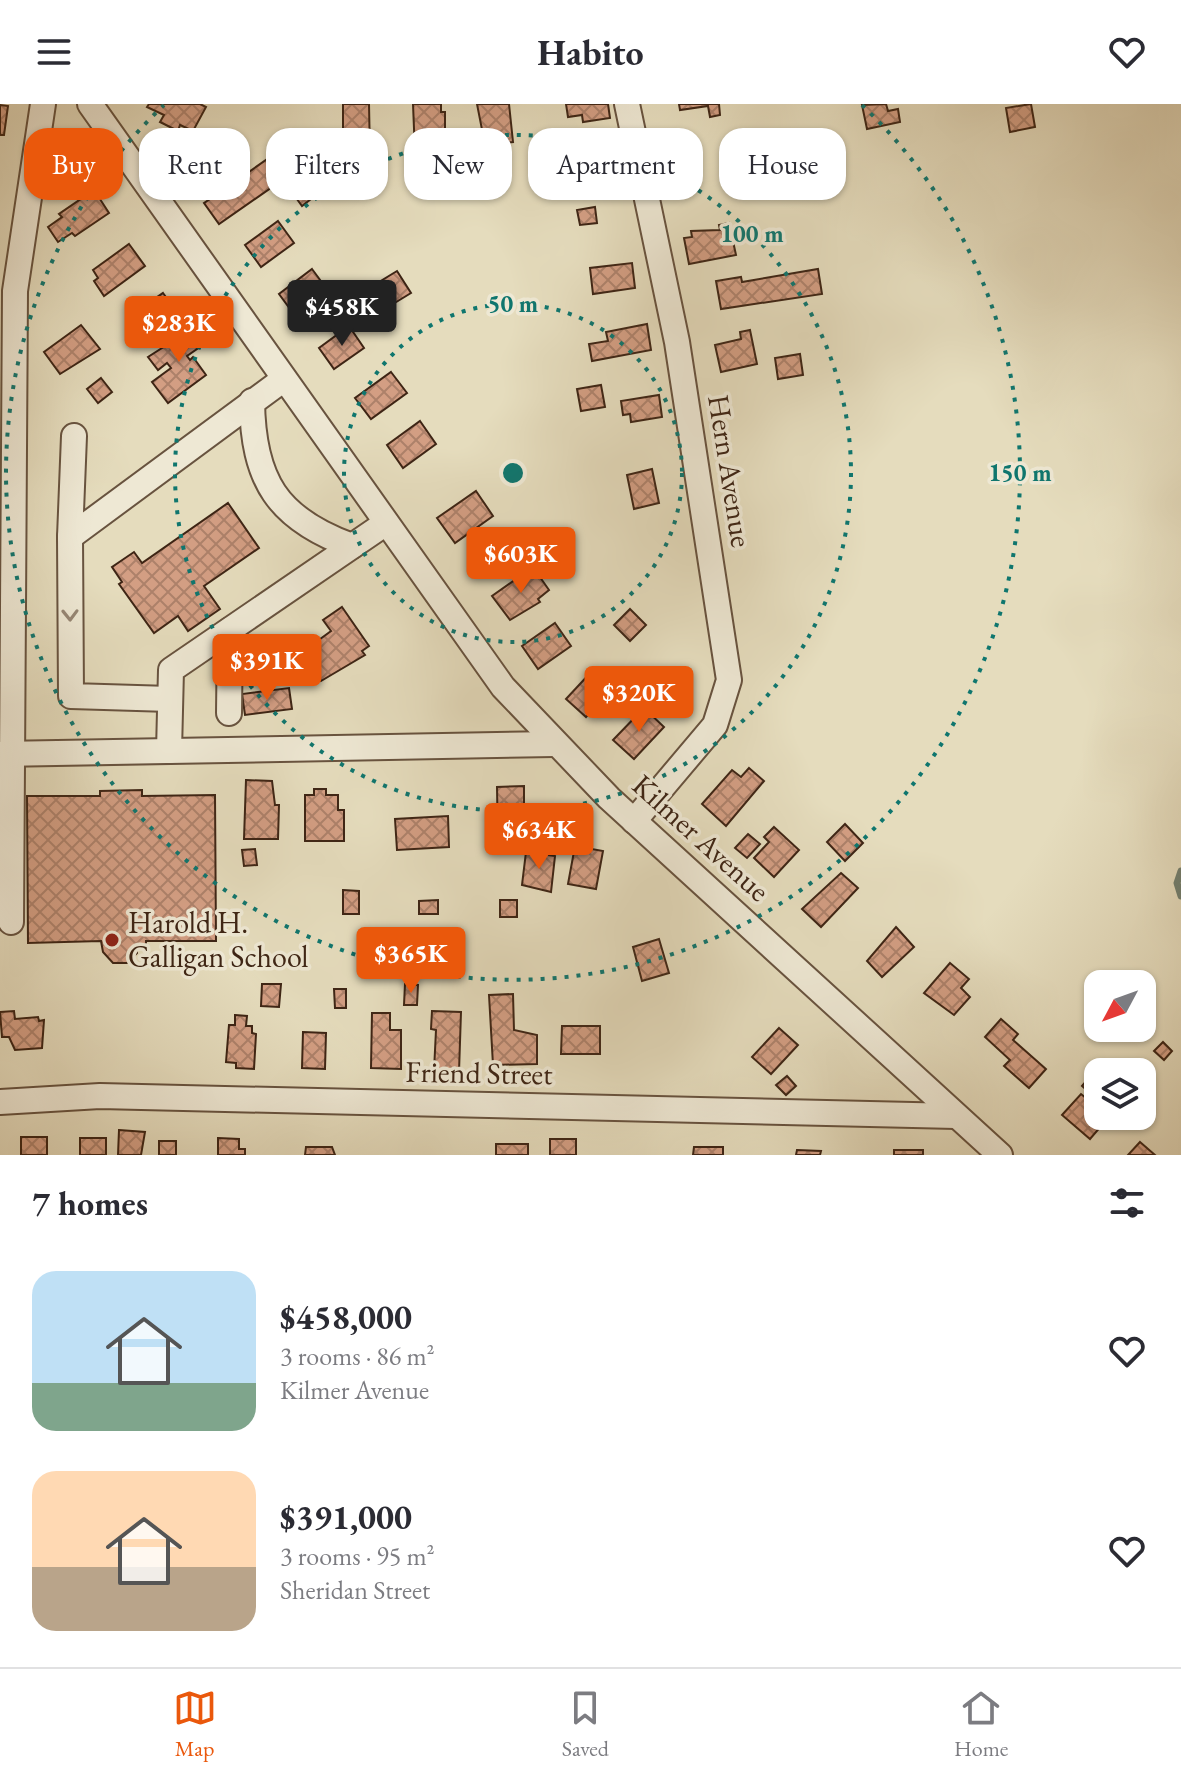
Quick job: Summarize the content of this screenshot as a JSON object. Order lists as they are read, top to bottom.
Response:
{
  "streets": {
    "street": ["Hern Avenue", "Kilmer Avenue", "Friend Street"]
  },
  "crossings": [
    ["Hern Avenue", "Kilmer Avenue"],
    ["Kilmer Avenue", "Friend Street"]
  ],
  "places": ["Harold H. Galligan School"],
  "north": "bottom left",
  "page": {
    "header": "Habito",
    "chip": [
      "Buy",
      "Rent",
      "Filters",
      "New",
      "Apartment",
      "House"
    ],
    "price": [
      "$458K",
      "$283K",
      "$603K",
      "$391K",
      "$320K",
      "$634K",
      "$365K"
    ],
    "heading": "7 homes",
    "list": [
      {
        "name": "$458,000",
        "note": "3 rooms · 86 m² · Kilmer Avenue"
      },
      {
        "name": "$391,000",
        "note": "3 rooms · 95 m² · Sheridan Street"
      }
    ],
    "tabs": ["Map", "Saved", "Home"]
  },
  "rings": ["100 m", "50 m", "150 m"]
}
